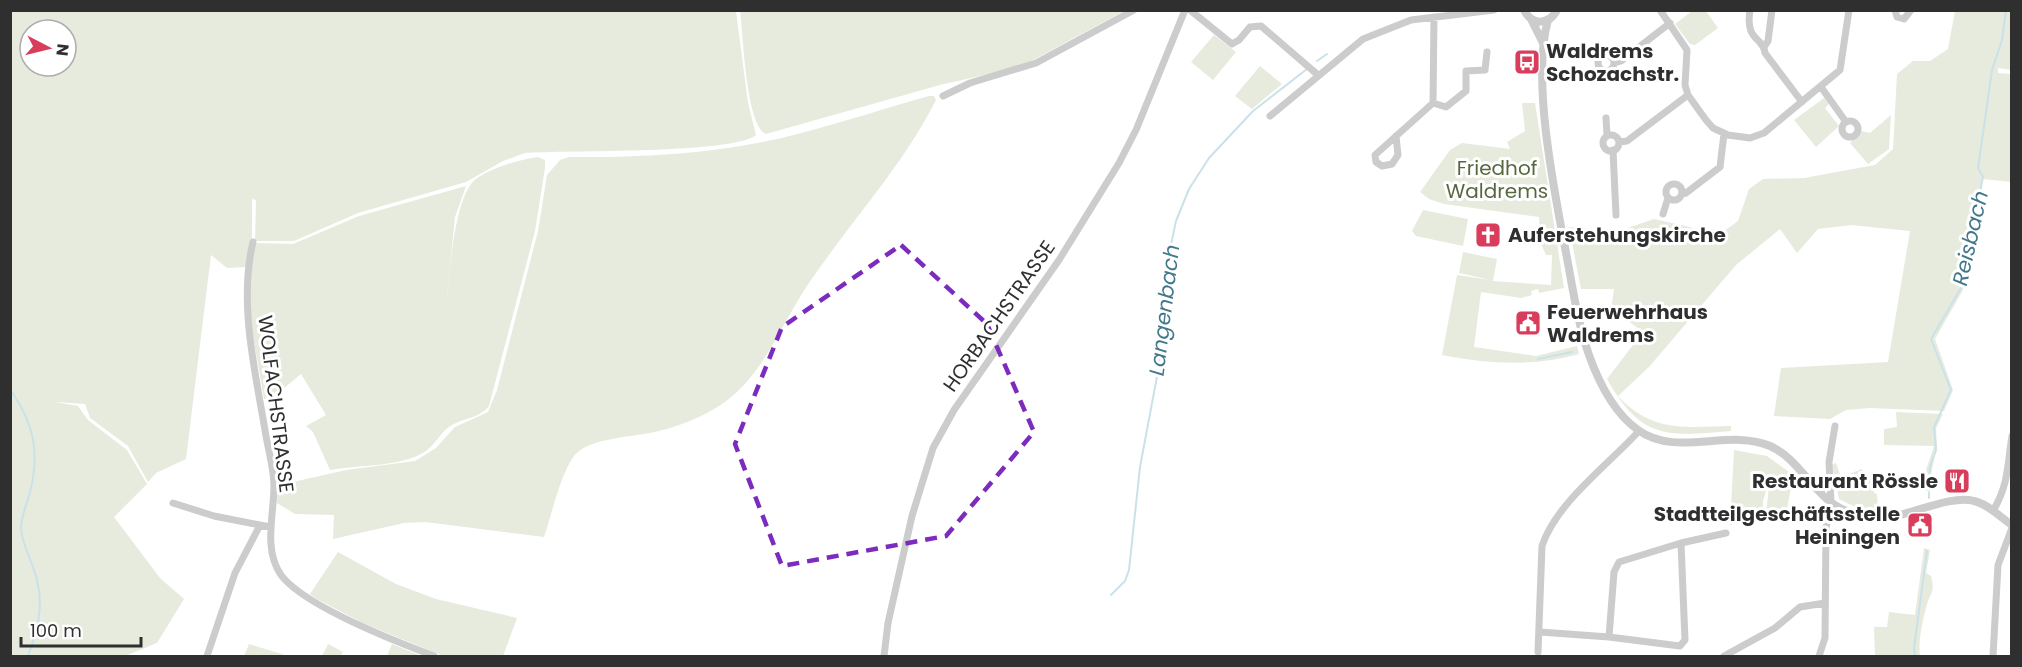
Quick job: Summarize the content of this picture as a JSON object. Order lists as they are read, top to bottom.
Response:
{
  "streets": {
    "street": ["HORBACHSTRASSE", "WOLFACHSTRASSE"]
  },
  "water": ["Reisbach", "Langenbach"],
  "parks": ["Friedhof Waldrems"],
  "places": {
    "bus stop": ["Waldrems Schozachstr."],
    "church": ["Auferstehungskirche"],
    "public building": ["Feuerwehrhaus Waldrems", "Stadtteilgeschäftsstelle Heiningen"],
    "restaurant": ["Restaurant Rössle"]
  },
  "scale_bar": "100 m",
  "north": "right"
}
